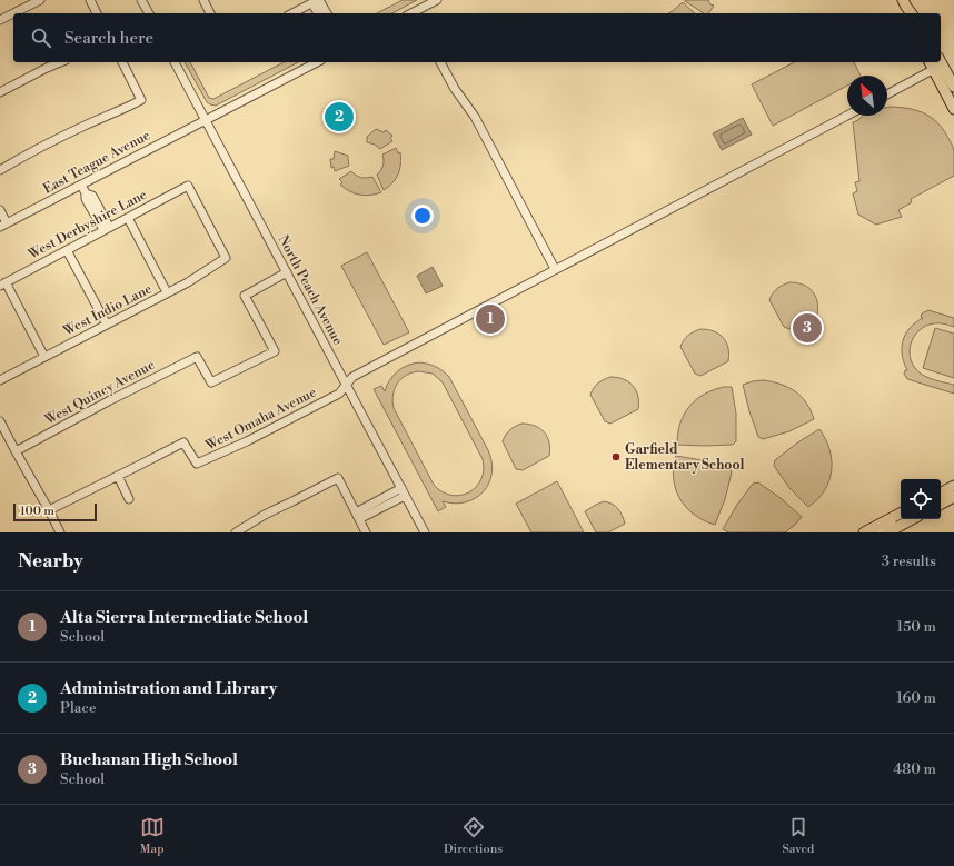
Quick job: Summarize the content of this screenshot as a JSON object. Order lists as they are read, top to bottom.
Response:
{
  "streets": {
    "street": [
      "East Teague Avenue",
      "West Derbyshire Lane",
      "North Peach Avenue",
      "West Indio Lane",
      "West Quincy Avenue",
      "West Omaha Avenue"
    ]
  },
  "crossings": [
    ["East Teague Avenue", "North Peach Avenue"],
    ["West Derbyshire Lane", "West Indio Lane"],
    ["North Peach Avenue", "West Quincy Avenue"],
    ["North Peach Avenue", "West Omaha Avenue"]
  ],
  "places": ["Garfield Elementary School"],
  "scale_bar": "100 m",
  "north": "top left",
  "page": {
    "search": "Search here",
    "pins": ["2", "1", "3"],
    "scale": "100 m",
    "heading": ["Nearby", "3 results"],
    "list": [
      {
        "mark": "1",
        "name": "Alta Sierra Intermediate School",
        "note": "School",
        "value": "150 m"
      },
      {
        "mark": "2",
        "name": "Administration and Library",
        "note": "Place",
        "value": "160 m"
      },
      {
        "mark": "3",
        "name": "Buchanan High School",
        "note": "School",
        "value": "480 m"
      }
    ],
    "nav": ["Map", "Directions", "Saved"]
  }
}
